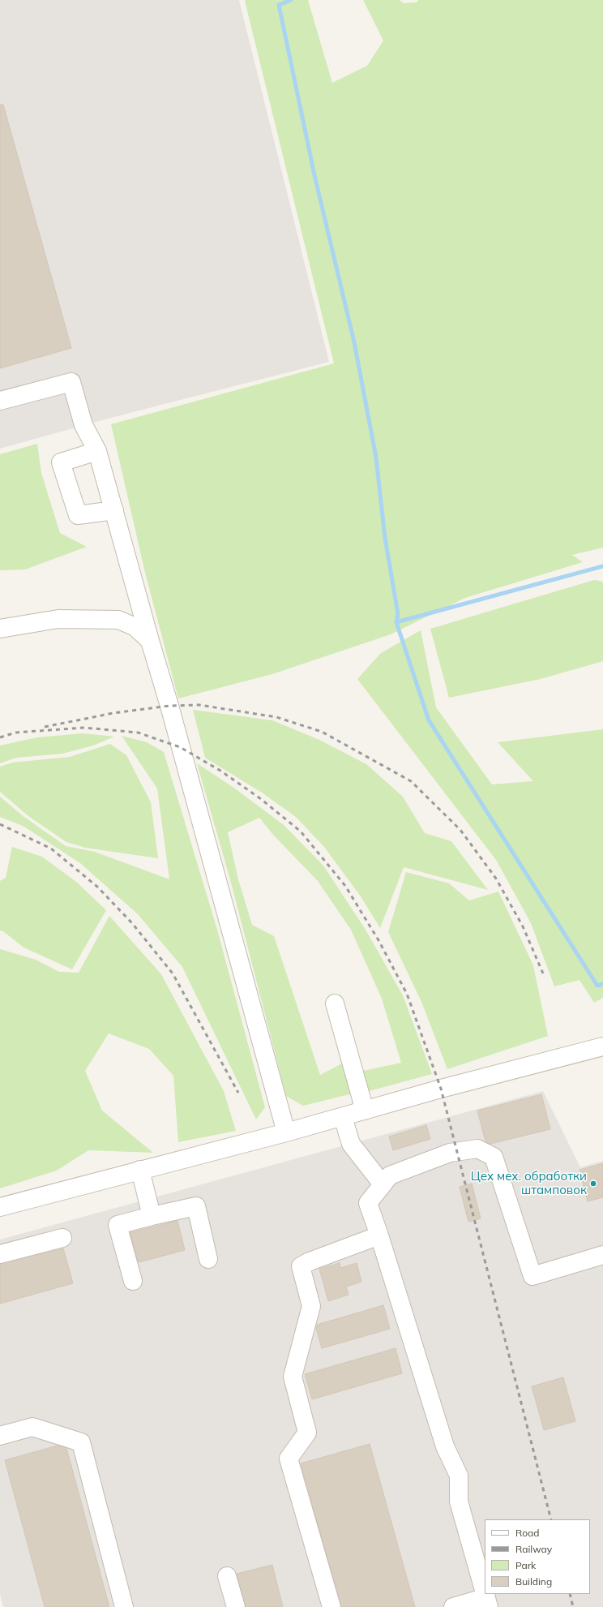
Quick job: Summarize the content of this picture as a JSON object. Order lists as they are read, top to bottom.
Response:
{
  "places": ["Цех мех. обработки штамповок"],
  "legend": [
    "Road",
    "Railway",
    "Park",
    "Building"
  ]
}
